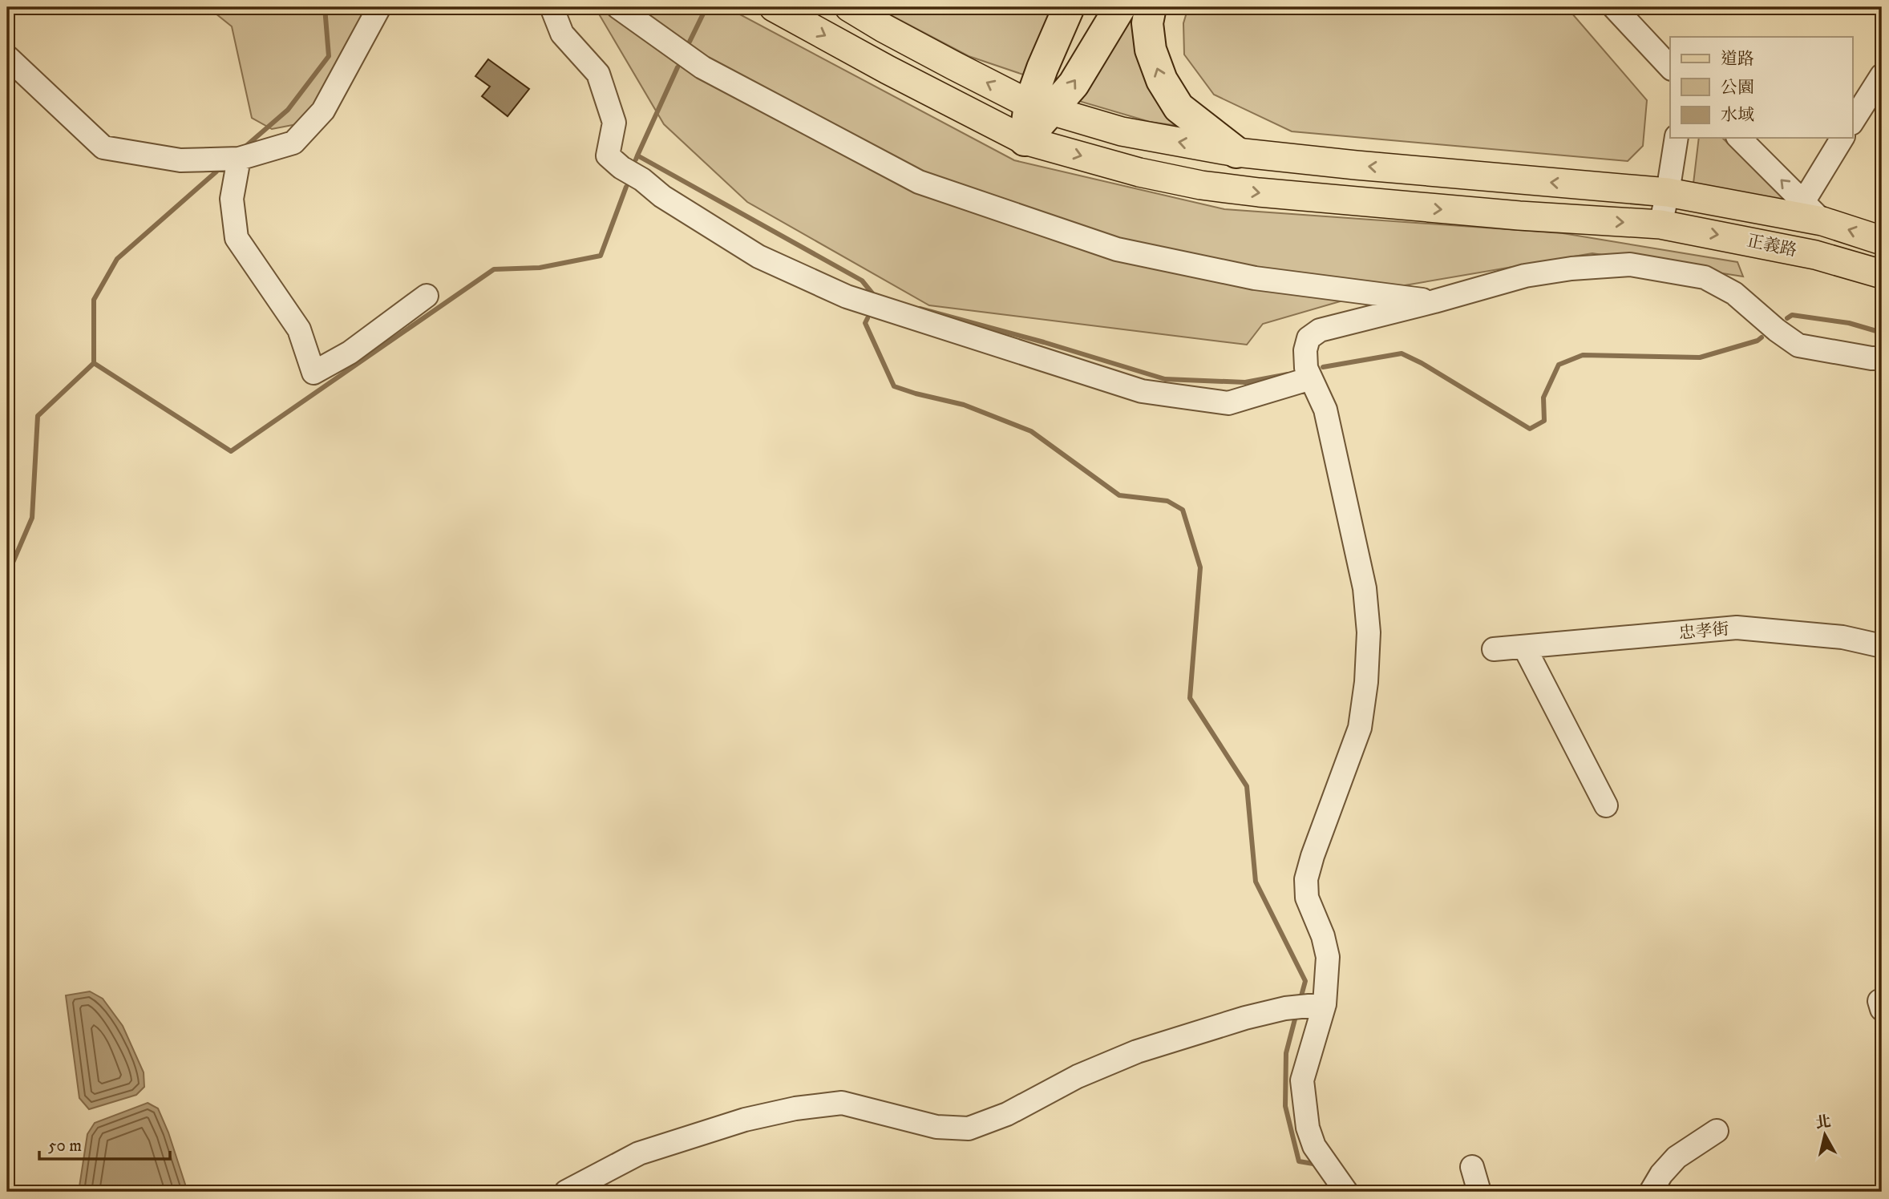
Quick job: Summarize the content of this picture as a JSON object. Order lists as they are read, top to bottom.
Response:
{
  "streets": {
    "main road": ["正義路"],
    "street": ["忠孝街"]
  },
  "legend": ["道路", "公園", "水域"],
  "scale_bar": "50 m",
  "north": "top"
}
